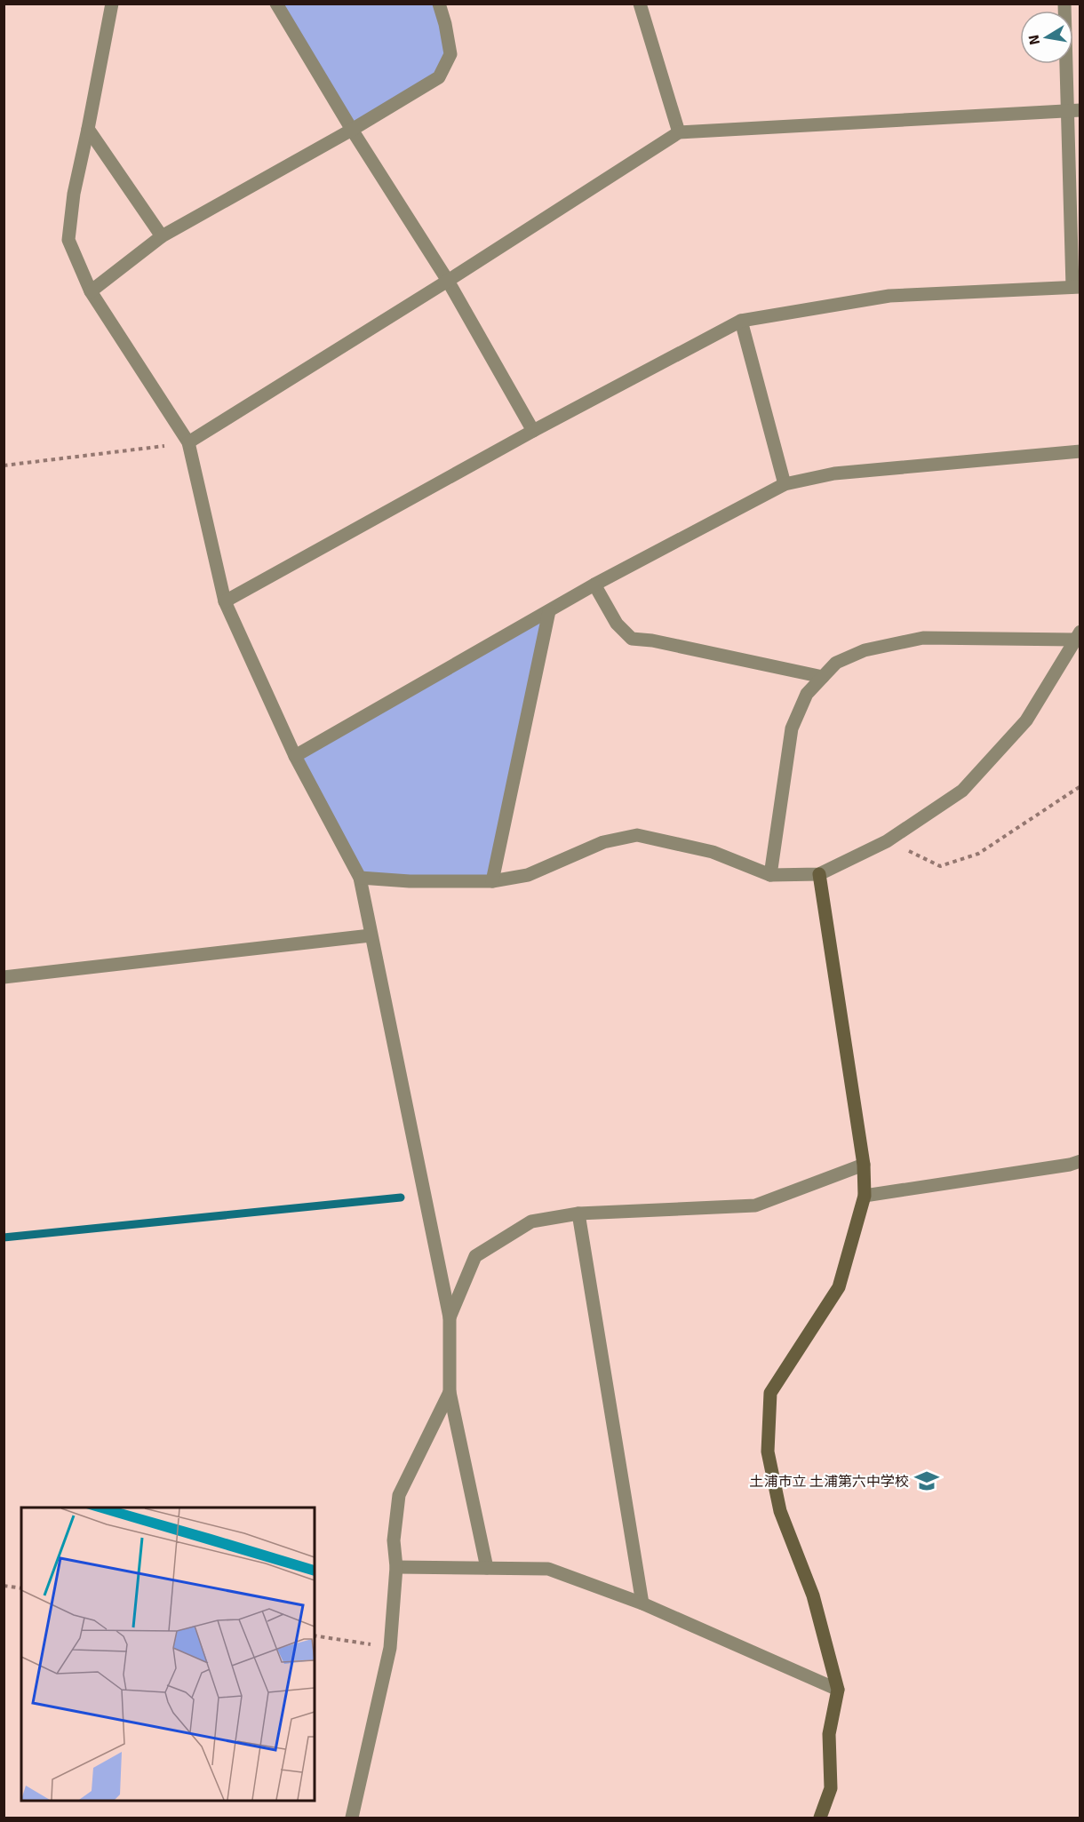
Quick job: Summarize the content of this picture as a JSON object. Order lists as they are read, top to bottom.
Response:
{
  "places": {
    "school or university": ["土浦市立 土浦第六中学校"]
  },
  "north": "left"
}
